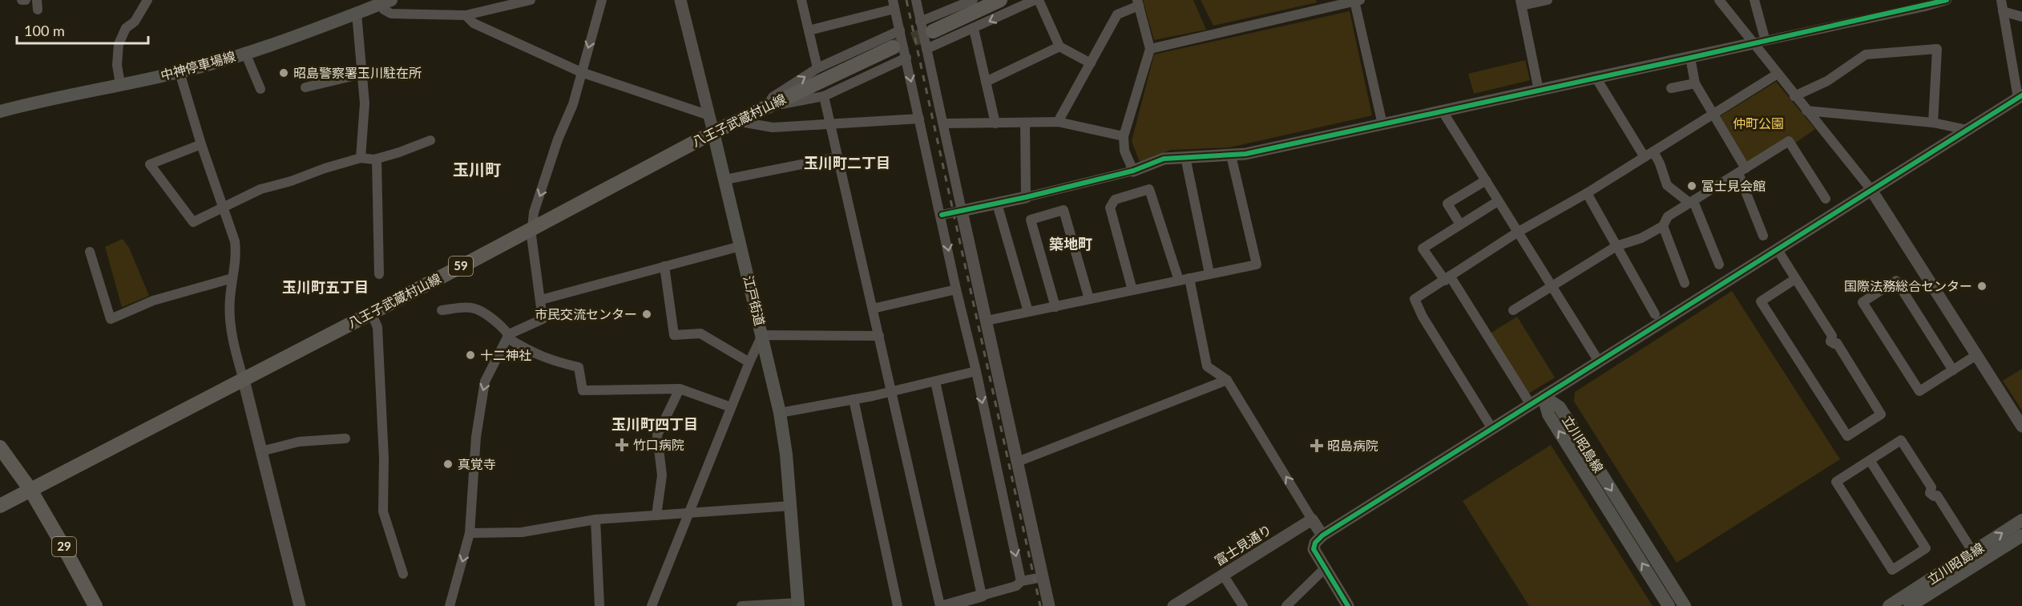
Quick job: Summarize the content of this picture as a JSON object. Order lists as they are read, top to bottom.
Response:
{
  "streets": {
    "main road": [
      "中神停車場線",
      "八王子武蔵村山線",
      "59",
      "江戸街道",
      "立川昭島線",
      "29"
    ],
    "street": ["富士見通り"]
  },
  "crossings": [
    ["八王子武蔵村山線", "江戸街道"],
    ["八王子武蔵村山線", "29"]
  ],
  "districts": [
    "玉川町二丁目",
    "玉川町",
    "築地町",
    "玉川町五丁目",
    "玉川町四丁目"
  ],
  "parks": ["仲町公園"],
  "places": {
    "other": [
      "昭島警察署玉川駐在所",
      "富士見会館",
      "国際法務総合センター",
      "市民交流センター",
      "十二神社",
      "真覚寺"
    ],
    "health": ["竹口病院", "昭島病院"]
  },
  "scale_bar": "100 m"
}
